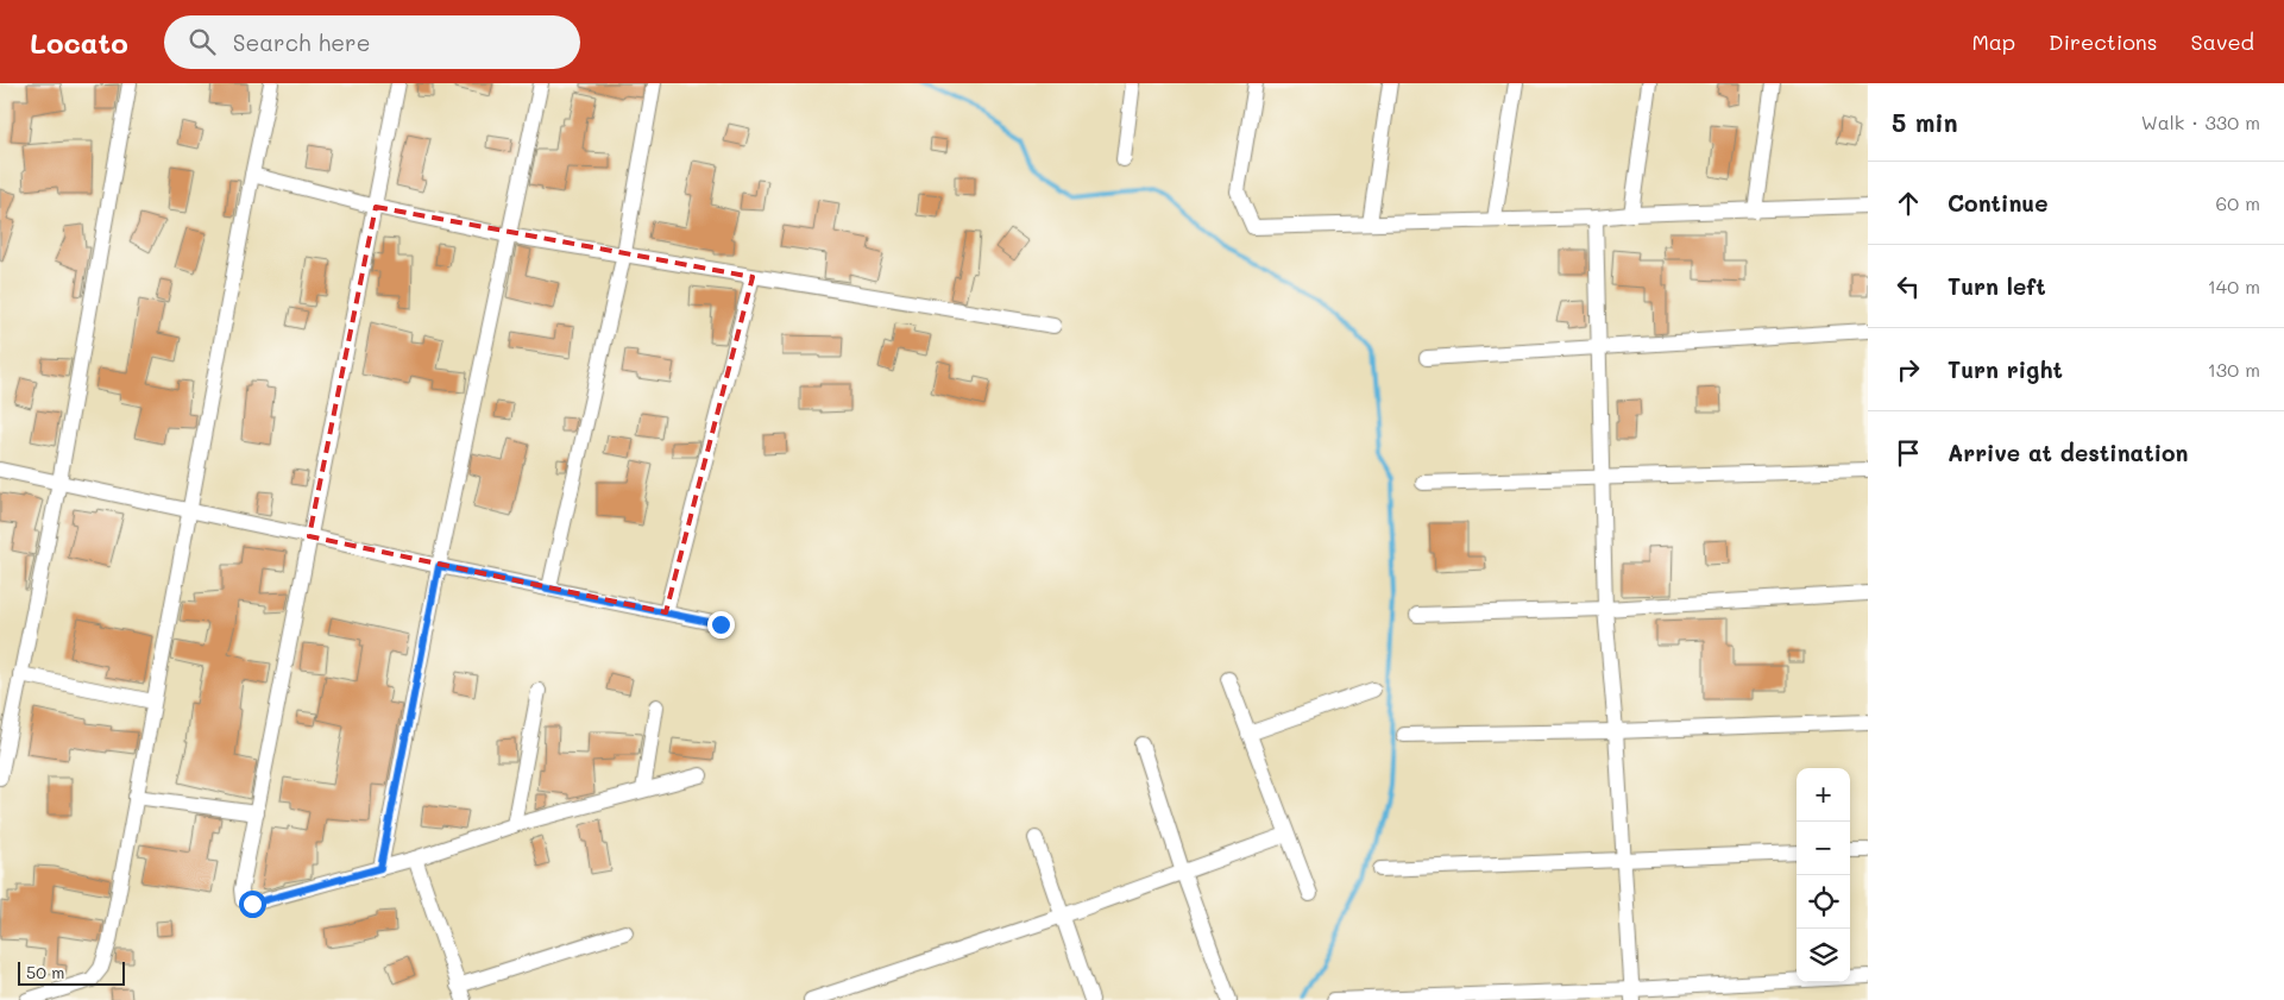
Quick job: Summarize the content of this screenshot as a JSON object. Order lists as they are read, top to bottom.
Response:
{
  "scale_bar": "50 m",
  "page": {
    "header": "Locato",
    "search": "Search here",
    "nav": ["Map", "Directions", "Saved"],
    "heading": ["5 min", "Walk · 330 m"],
    "list": [
      ["Continue", "60 m"],
      ["Turn left", "140 m"],
      ["Turn right", "130 m"],
      "Arrive at destination"
    ],
    "map_buttons": ["+", "−"],
    "scale": "50 m"
  }
}
